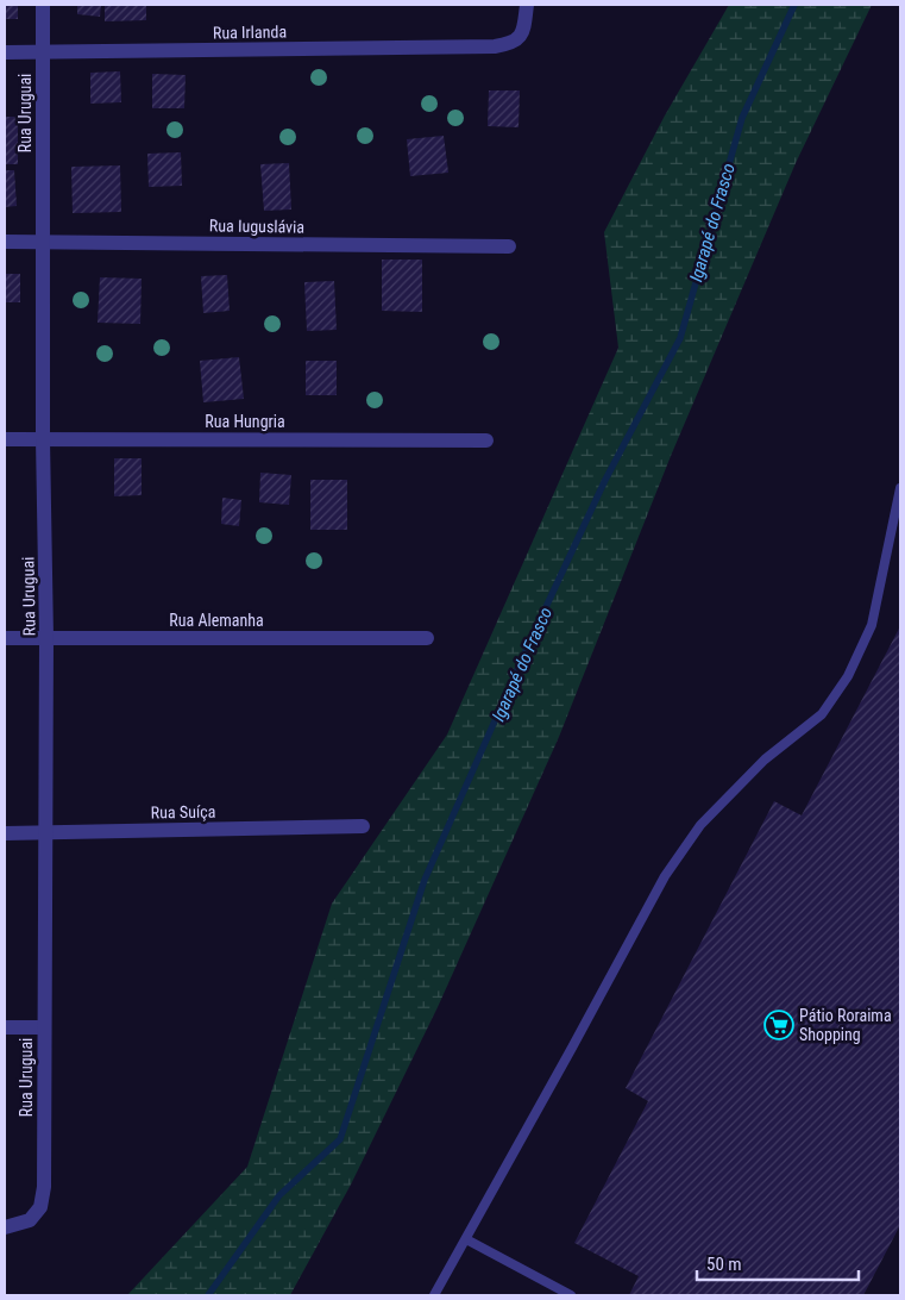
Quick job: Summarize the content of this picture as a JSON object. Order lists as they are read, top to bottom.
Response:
{
  "streets": {
    "street": [
      "Rua Irlanda",
      "Rua Uruguai",
      "Rua Iuguslávia",
      "Rua Hungria",
      "Rua Alemanha",
      "Rua Suíça"
    ]
  },
  "crossings": [
    ["Rua Irlanda", "Rua Uruguai"],
    ["Rua Uruguai", "Rua Iuguslávia"],
    ["Rua Uruguai", "Rua Hungria"],
    ["Rua Uruguai", "Rua Alemanha"],
    ["Rua Uruguai", "Rua Suíça"]
  ],
  "water": ["Igarapé do Frasco"],
  "places": {
    "supermarket": ["Pátio Roraima Shopping"]
  },
  "scale_bar": "50 m"
}
